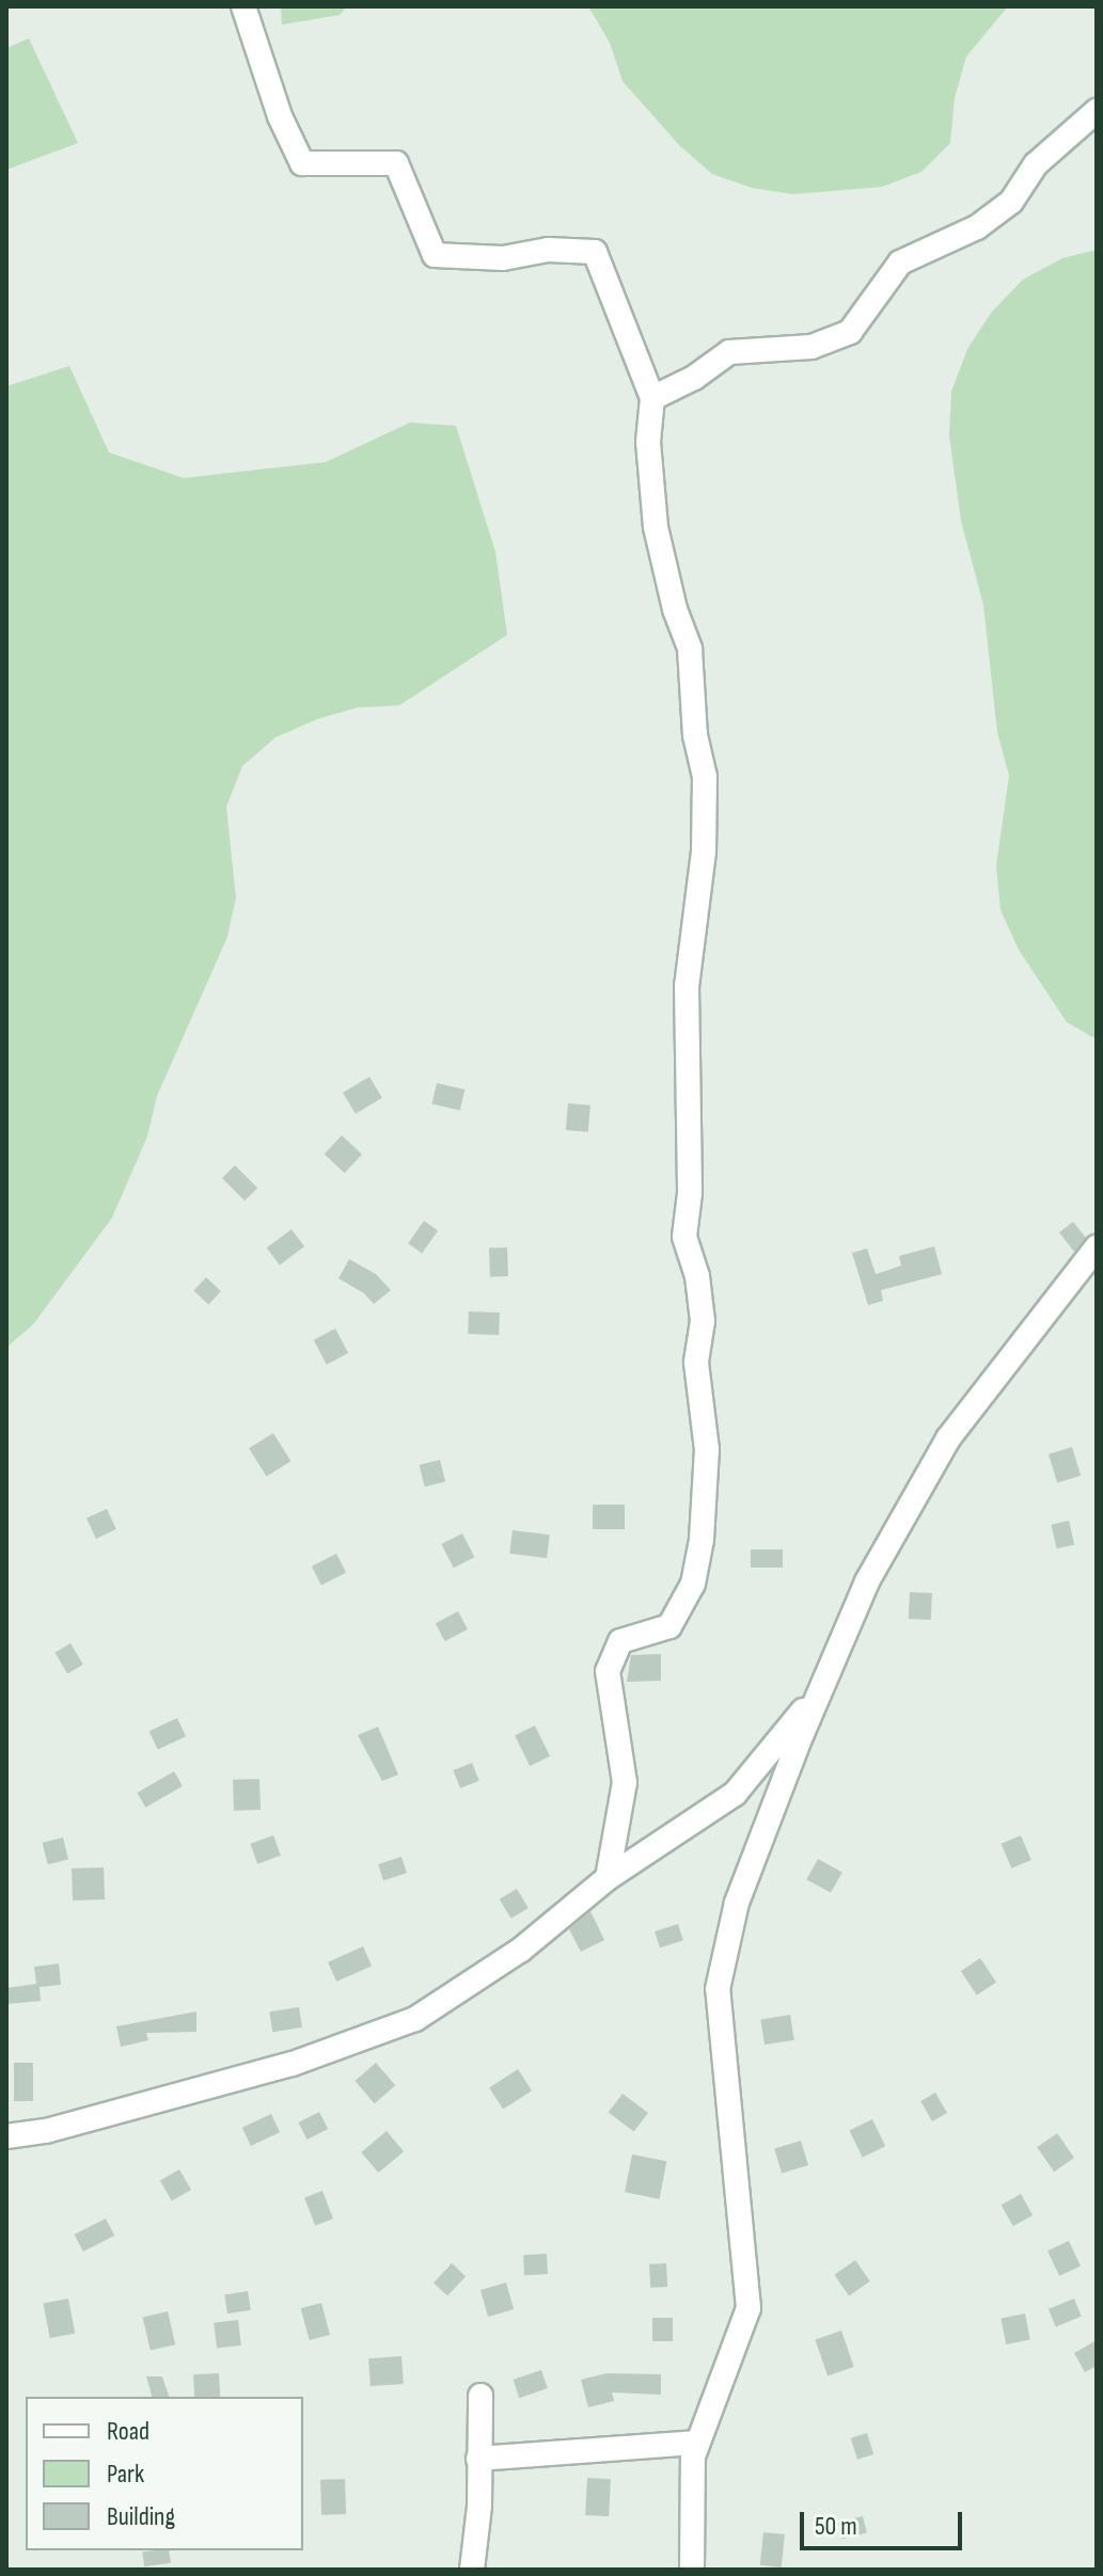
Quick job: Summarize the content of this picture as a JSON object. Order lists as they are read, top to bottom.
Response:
{
  "legend": ["Road", "Park", "Building"],
  "scale_bar": "50 m"
}
